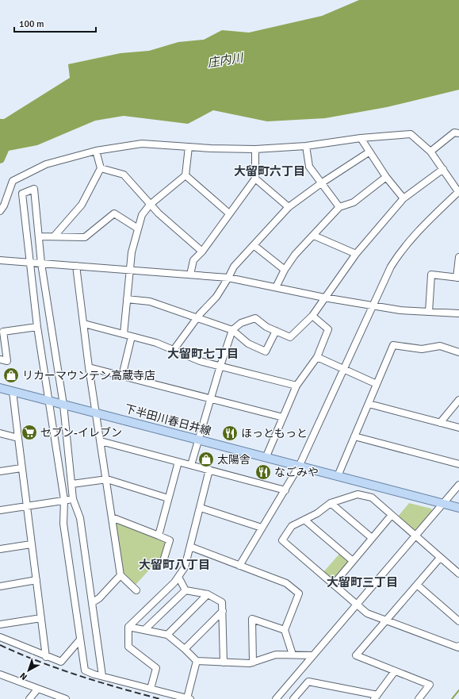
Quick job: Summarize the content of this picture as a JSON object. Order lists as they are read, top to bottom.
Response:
{
  "streets": {
    "main road": ["下半田川春日井線"]
  },
  "districts": [
    "大留町六丁目",
    "大留町七丁目",
    "大留町八丁目",
    "大留町三丁目"
  ],
  "water": ["庄内川"],
  "places": {
    "shop": ["リカーマウンテン高蔵寺店", "太陽舎"],
    "supermarket": ["セブン-イレブン"],
    "restaurant": ["ほっともっと", "なごみや"]
  },
  "scale_bar": "100 m",
  "north": "bottom left"
}
